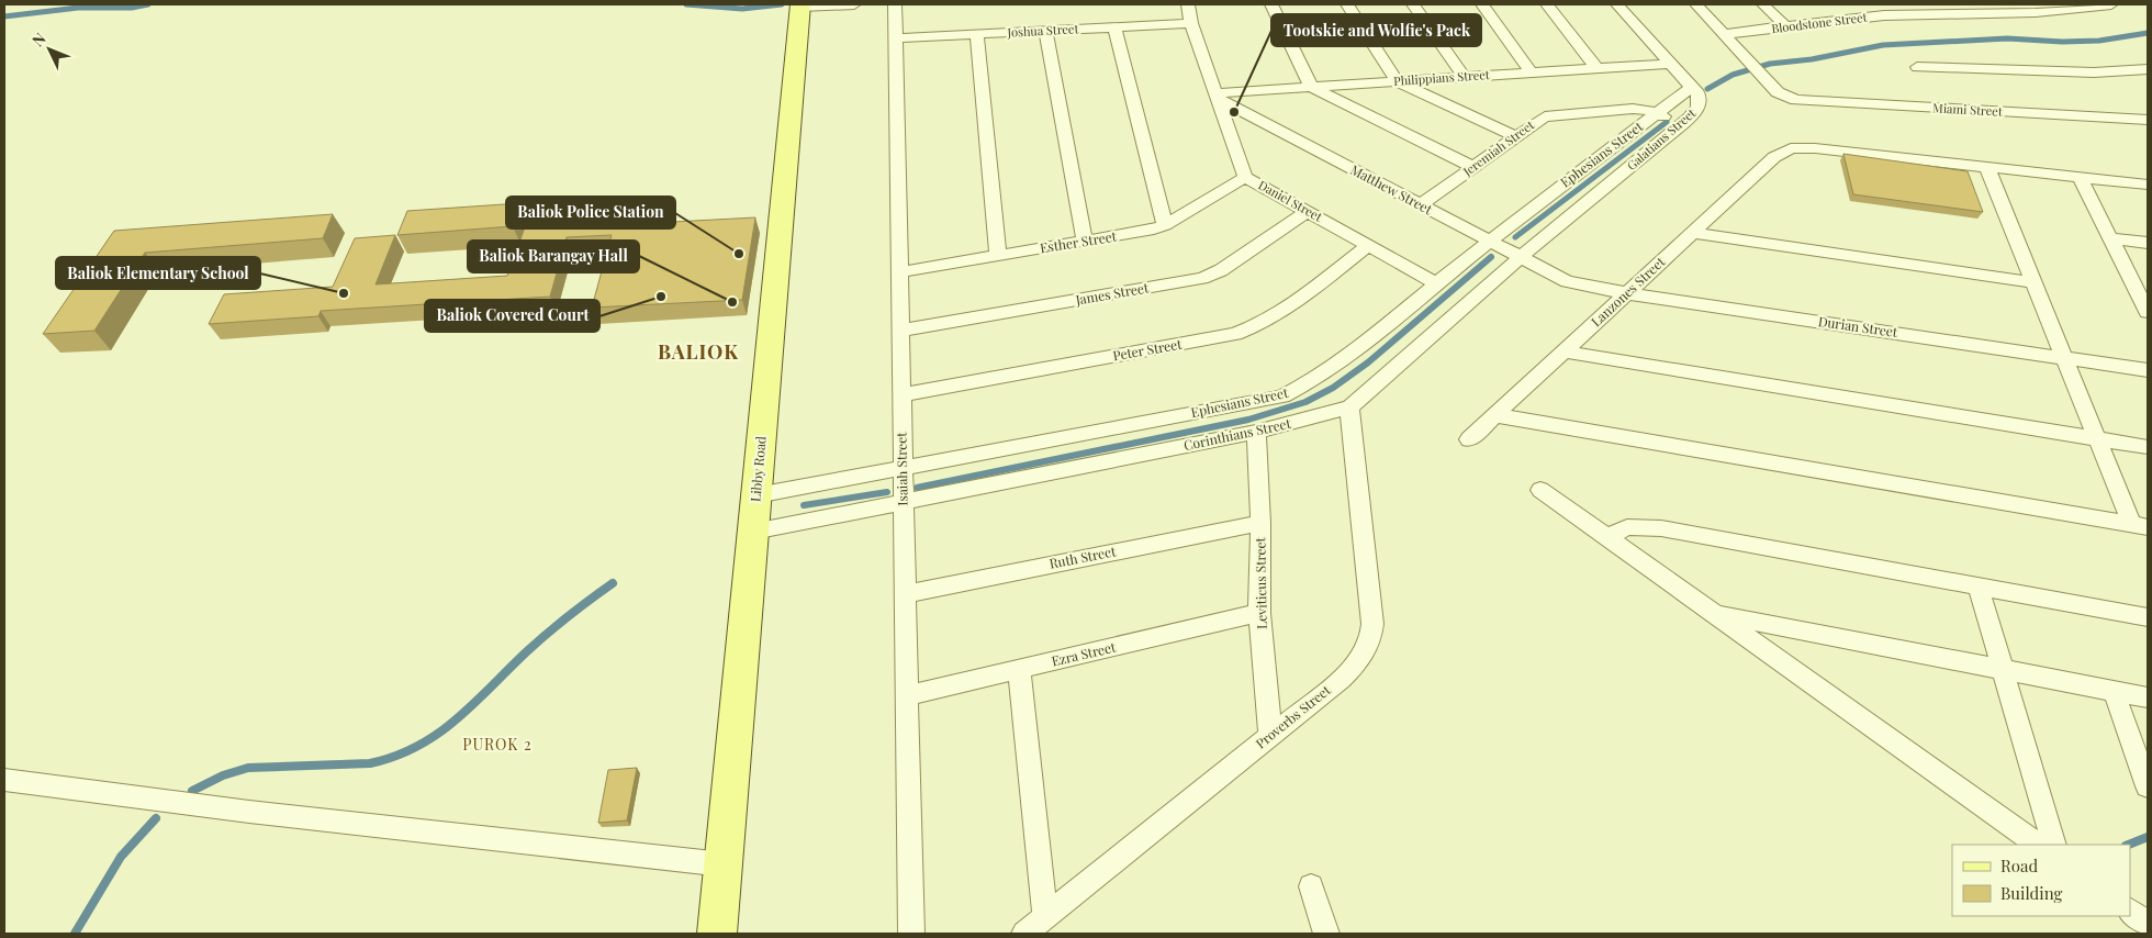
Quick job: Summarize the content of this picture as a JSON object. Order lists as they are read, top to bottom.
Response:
{
  "streets": {
    "main road": ["Libby Road"],
    "street": [
      "Bloodstone Street",
      "Joshua Street",
      "Philippians Street",
      "Miami Street",
      "Galatians Street",
      "Jeremiah Street",
      "Ephesians Street",
      "Matthew Street",
      "Daniel Street",
      "Esther Street",
      "Lanzones Street",
      "James Street",
      "Durian Street",
      "Peter Street",
      "Corinthians Street",
      "Isaiah Street",
      "Ruth Street",
      "Leviticus Street",
      "Ezra Street",
      "Proverbs Street"
    ]
  },
  "crossings": [
    ["Bloodstone Street", "Miami Street"],
    ["Joshua Street", "Daniel Street"],
    ["Joshua Street", "Isaiah Street"],
    ["Philippians Street", "Galatians Street"],
    ["Philippians Street", "Matthew Street"],
    ["Philippians Street", "Daniel Street"],
    ["Galatians Street", "Jeremiah Street"],
    ["Galatians Street", "Ephesians Street"],
    ["Galatians Street", "Matthew Street"],
    ["Galatians Street", "Corinthians Street"],
    ["Jeremiah Street", "Ephesians Street"],
    ["Jeremiah Street", "Matthew Street"],
    ["Ephesians Street", "Matthew Street"],
    ["Ephesians Street", "Daniel Street"],
    ["Ephesians Street", "Libby Road"],
    ["Ephesians Street", "Isaiah Street"],
    ["Matthew Street", "Daniel Street"],
    ["Matthew Street", "Durian Street"],
    ["Matthew Street", "Corinthians Street"],
    ["Daniel Street", "Esther Street"],
    ["Daniel Street", "James Street"],
    ["Daniel Street", "Peter Street"],
    ["Esther Street", "Isaiah Street"],
    ["Lanzones Street", "Durian Street"],
    ["James Street", "Isaiah Street"],
    ["Peter Street", "Isaiah Street"],
    ["Corinthians Street", "Isaiah Street"],
    ["Corinthians Street", "Leviticus Street"],
    ["Corinthians Street", "Proverbs Street"],
    ["Isaiah Street", "Ruth Street"],
    ["Isaiah Street", "Ezra Street"],
    ["Ruth Street", "Leviticus Street"],
    ["Leviticus Street", "Ezra Street"],
    ["Leviticus Street", "Proverbs Street"]
  ],
  "districts": ["BALIOK", "PUROK 2"],
  "places": [
    "Tootskie and Wolfie's Pack",
    "Baliok Police Station",
    "Baliok Elementary School",
    "Baliok Covered Court",
    "Baliok Barangay Hall"
  ],
  "legend": ["Road", "Building"],
  "north": "top left"
}
